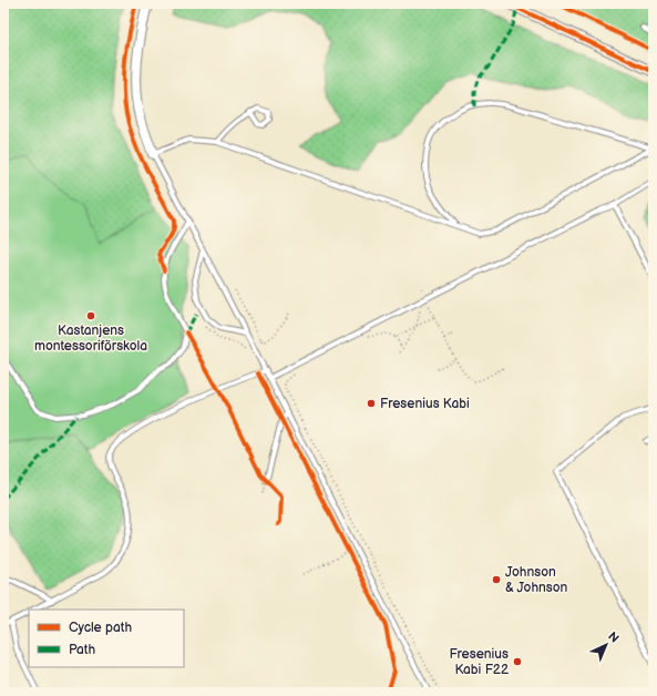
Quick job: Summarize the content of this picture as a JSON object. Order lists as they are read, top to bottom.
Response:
{
  "places": [
    "Kastanjens montessoriförskola",
    "Fresenius Kabi",
    "Johnson & Johnson",
    "Fresenius Kabi F22"
  ],
  "legend": ["Cycle path", "Path"],
  "north": "top right"
}
